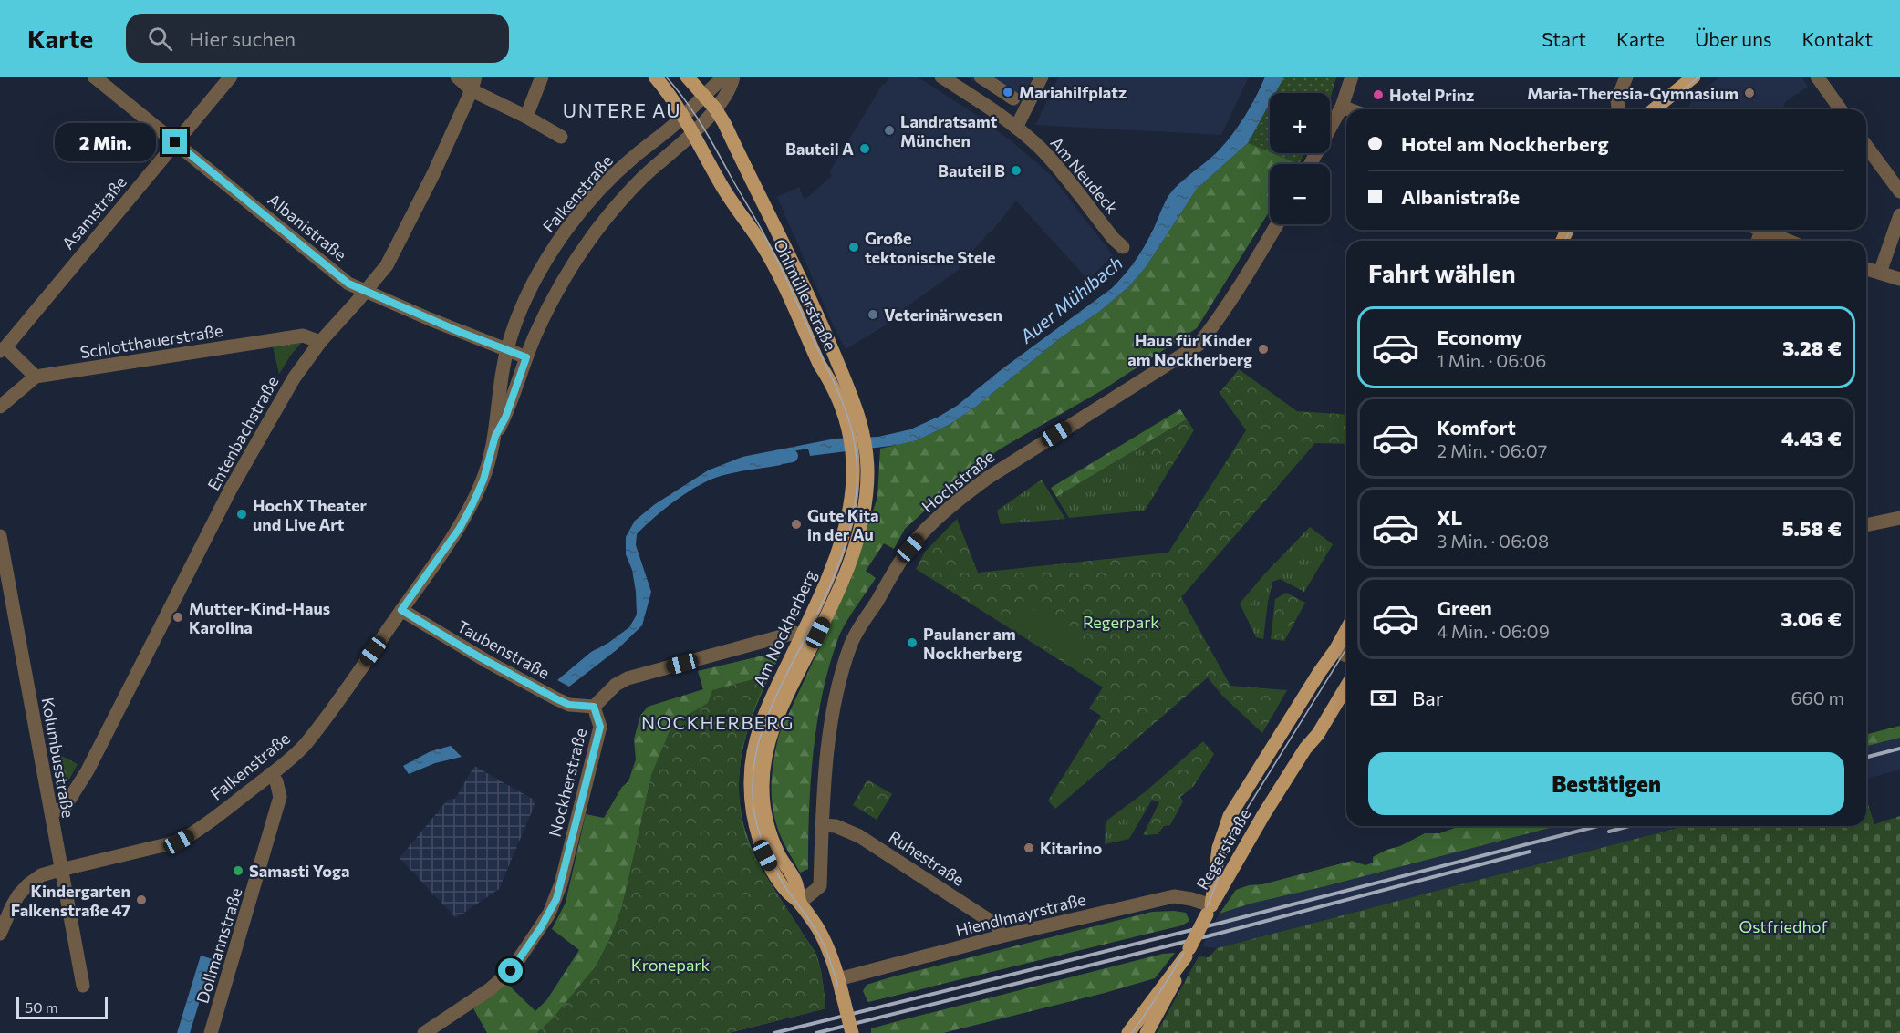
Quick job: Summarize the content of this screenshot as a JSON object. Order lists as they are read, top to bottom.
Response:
{
  "streets": {
    "main road": ["Ohlmüllerstraße", "Am Nockherberg", "Regerstraße"],
    "street": [
      "Am Neudeck",
      "Falkenstraße",
      "Asamstraße",
      "Albanistraße",
      "Schlotthauerstraße",
      "Entenbachstraße",
      "Hochstraße",
      "Taubenstraße",
      "Kolumbusstraße",
      "Nockherstraße",
      "Ruhestraße",
      "Hiendlmayrstraße",
      "Dollmannstraße"
    ]
  },
  "crossings": [
    ["Falkenstraße", "Albanistraße"],
    ["Falkenstraße", "Ohlmüllerstraße"],
    ["Falkenstraße", "Taubenstraße"],
    ["Falkenstraße", "Kolumbusstraße"],
    ["Falkenstraße", "Dollmannstraße"],
    ["Asamstraße", "Albanistraße"],
    ["Albanistraße", "Entenbachstraße"],
    ["Ohlmüllerstraße", "Am Nockherberg"],
    ["Schlotthauerstraße", "Entenbachstraße"],
    ["Entenbachstraße", "Kolumbusstraße"],
    ["Hochstraße", "Am Nockherberg"],
    ["Hochstraße", "Ruhestraße"],
    ["Am Nockherberg", "Nockherstraße"],
    ["Am Nockherberg", "Hiendlmayrstraße"],
    ["Taubenstraße", "Nockherstraße"],
    ["Regerstraße", "Hiendlmayrstraße"],
    ["Ruhestraße", "Hiendlmayrstraße"]
  ],
  "districts": ["UNTERE AU", "NOCKHERBERG"],
  "water": ["Auer Mühlbach"],
  "parks": ["Regerpark", "Ostfriedhof", "Kronepark"],
  "places": [
    "Mariahilfplatz",
    "Maria-Theresia-Gymnasium",
    "Hotel Prinz",
    "Landratsamt München",
    "Bauteil A",
    "Bauteil B",
    "Große tektonische Stele",
    "Veterinärwesen",
    "Haus für Kinder am Nockherberg",
    "HochX Theater und Live Art",
    "Gute Kita in der Au",
    "Mutter-Kind-Haus Karolina",
    "Paulaner am Nockherberg",
    "Kitarino",
    "Samasti Yoga",
    "Kindergarten Falkenstraße 47"
  ],
  "scale_bar": "50 m",
  "page": {
    "header": "Karte",
    "search": "Hier suchen",
    "nav": [
      "Start",
      "Karte",
      "Über uns",
      "Kontakt"
    ],
    "map_buttons": ["+", "−"],
    "banner": ["Hotel am Nockherberg", "Albanistraße"],
    "bubble": "2 Min.",
    "heading": "Fahrt wählen",
    "list": [
      {
        "name": "Economy",
        "note": "1 Min. · 06:06",
        "value": "3.28 €"
      },
      {
        "name": "Komfort",
        "note": "2 Min. · 06:07",
        "value": "4.43 €"
      },
      {
        "name": "XL",
        "note": "3 Min. · 06:08",
        "value": "5.58 €"
      },
      {
        "name": "Green",
        "note": "4 Min. · 06:09",
        "value": "3.06 €"
      }
    ],
    "pay": ["Bar", "660 m"],
    "buttons": "Bestätigen",
    "scale": "50 m"
  }
}
